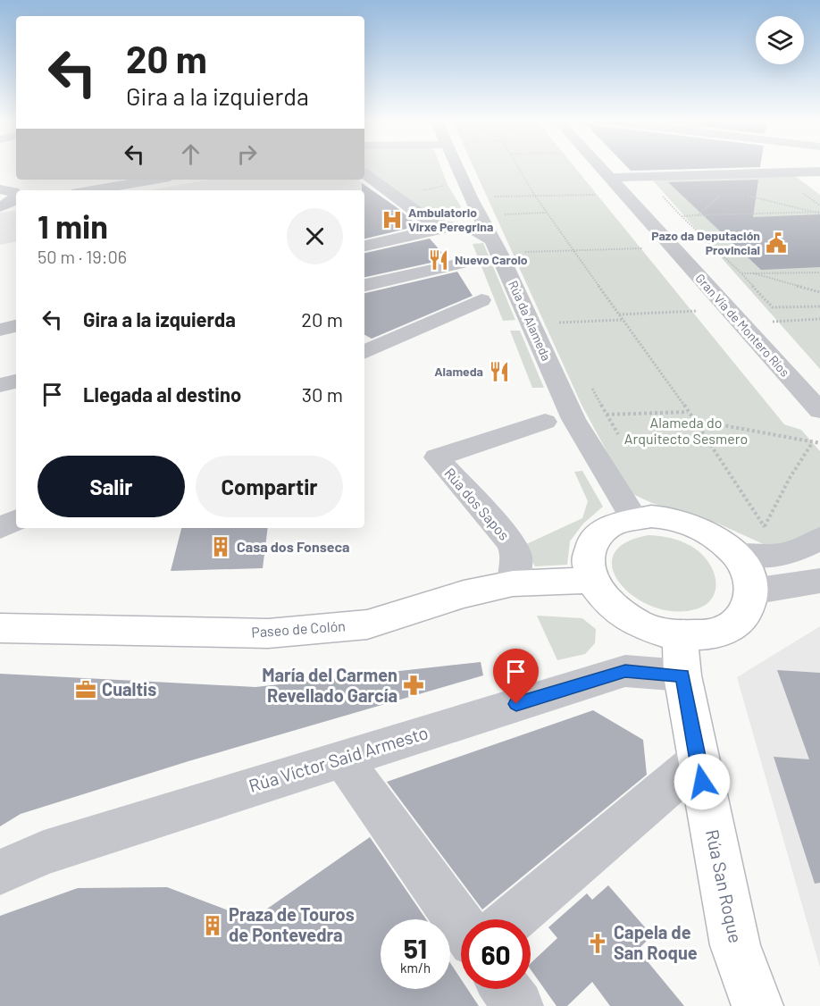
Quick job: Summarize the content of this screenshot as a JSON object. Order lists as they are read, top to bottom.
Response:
{
  "streets": {
    "main road": ["Paseo de Colón", "Rúa San Roque"],
    "street": [
      "Rúa da Alameda",
      "Gran Vía de Montero Ríos",
      "Rúa dos Sapos",
      "Rúa Víctor Said Armesto"
    ]
  },
  "crossings": [
    ["Rúa da Alameda", "Paseo de Colón"],
    ["Rúa da Alameda", "Rúa Víctor Said Armesto"],
    ["Rúa da Alameda", "Rúa San Roque"],
    ["Rúa dos Sapos", "Paseo de Colón"],
    ["Paseo de Colón", "Rúa Víctor Said Armesto"],
    ["Paseo de Colón", "Rúa San Roque"],
    ["Rúa Víctor Said Armesto", "Rúa San Roque"]
  ],
  "parks": ["Alameda do Arquitecto Sesmero"],
  "places": {
    "hospital": ["Ambulatorio Virxe Peregrina"],
    "public building": ["Pazo da Deputación Provincial"],
    "restaurant": ["Nuevo Carolo", "Alameda"],
    "building": ["Casa dos Fonseca", "Praza de Touros de Pontevedra"],
    "pharmacy": ["María del Carmen Revellado García"],
    "office": ["Cualtis"],
    "church": ["Capela de San Roque"]
  },
  "page": {
    "turn": ["20 m", "Gira a la izquierda"],
    "heading": ["1 min", "50 m · 19:06"],
    "list": [
      {
        "name": "Gira a la izquierda",
        "value": "20 m"
      },
      {
        "name": "Llegada al destino",
        "value": "30 m"
      }
    ],
    "buttons": ["Salir", "Compartir"],
    "speed": "51 km/h",
    "limit": "60"
  }
}
